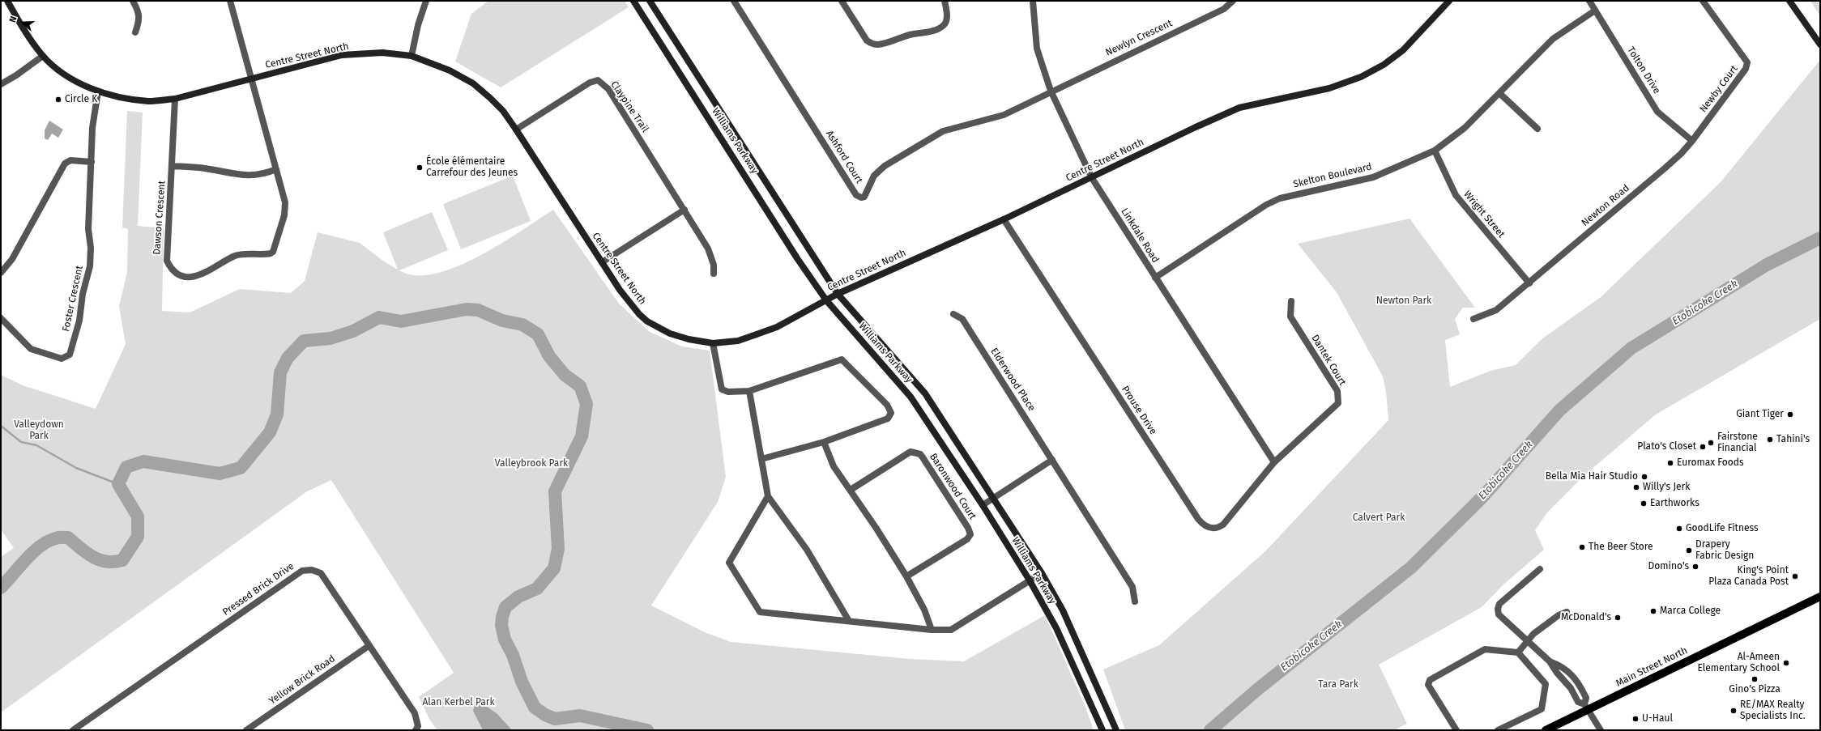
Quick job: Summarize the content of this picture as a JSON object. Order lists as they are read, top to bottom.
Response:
{
  "streets": {
    "main road": ["Main Street North"],
    "street": [
      "Newlyn Crescent",
      "Centre Street North",
      "Tolton Drive",
      "Newby Court",
      "Claypine Trail",
      "Williams Parkway",
      "Ashford Court",
      "Skelton Boulevard",
      "Newton Road",
      "Wright Street",
      "Dawson Crescent",
      "Linkdale Road",
      "Foster Crescent",
      "Dantek Court",
      "Elderwood Place",
      "Prouse Drive",
      "Baronwood Court",
      "Pressed Brick Drive",
      "Yellow Brick Road"
    ]
  },
  "crossings": [
    ["Newlyn Crescent", "Ashford Court"],
    ["Newlyn Crescent", "Linkdale Road"],
    ["Centre Street North", "Claypine Trail"],
    ["Centre Street North", "Williams Parkway"],
    ["Centre Street North", "Dawson Crescent"],
    ["Centre Street North", "Linkdale Road"],
    ["Centre Street North", "Foster Crescent"],
    ["Centre Street North", "Prouse Drive"],
    ["Tolton Drive", "Newby Court"],
    ["Tolton Drive", "Skelton Boulevard"],
    ["Tolton Drive", "Newton Road"],
    ["Newby Court", "Newton Road"],
    ["Ashford Court", "Linkdale Road"],
    ["Skelton Boulevard", "Wright Street"],
    ["Skelton Boulevard", "Linkdale Road"],
    ["Newton Road", "Wright Street"],
    ["Linkdale Road", "Dantek Court"],
    ["Linkdale Road", "Prouse Drive"],
    ["Dantek Court", "Prouse Drive"],
    ["Pressed Brick Drive", "Yellow Brick Road"]
  ],
  "water": ["Etobicoke Creek"],
  "parks": [
    "Newton Park",
    "Valleydown Park",
    "Valleybrook Park",
    "Calvert Park",
    "Tara Park",
    "Alan Kerbel Park"
  ],
  "places": [
    "Circle K",
    "École élémentaire Carrefour des Jeunes",
    "Giant Tiger",
    "Tahini's",
    "Fairstone Financial",
    "Plato's Closet",
    "Euromax Foods",
    "Bella Mia Hair Studio",
    "Willy's Jerk",
    "Earthworks",
    "GoodLife Fitness",
    "The Beer Store",
    "Drapery Fabric Design",
    "Domino's",
    "King's Point Plaza Canada Post",
    "Marca College",
    "McDonald's",
    "Al-Ameen Elementary School",
    "Gino's Pizza",
    "RE/MAX Realty Specialists Inc.",
    "U-Haul"
  ],
  "north": "left"
}
